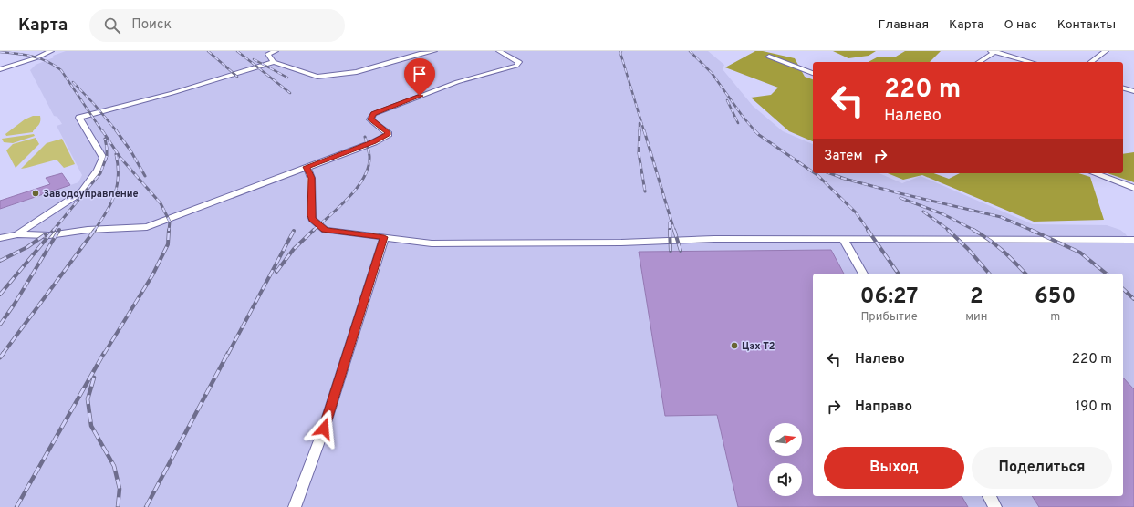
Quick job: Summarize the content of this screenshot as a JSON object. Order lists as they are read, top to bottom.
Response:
{
  "places": ["Заводоуправление", "Цэх Т2"],
  "north": "right",
  "page": {
    "header": "Карта",
    "search": "Поиск",
    "nav": [
      "Главная",
      "Карта",
      "О нас",
      "Контакты"
    ],
    "turn": ["220 m", "Налево"],
    "then": "Затем",
    "eta": [
      "06:27",
      "Прибытие",
      "2",
      "мин",
      "650",
      "m"
    ],
    "list": [
      {
        "name": "Налево",
        "value": "220 m"
      },
      {
        "name": "Направо",
        "value": "190 m"
      }
    ],
    "buttons": ["Выход", "Поделиться"]
  }
}
